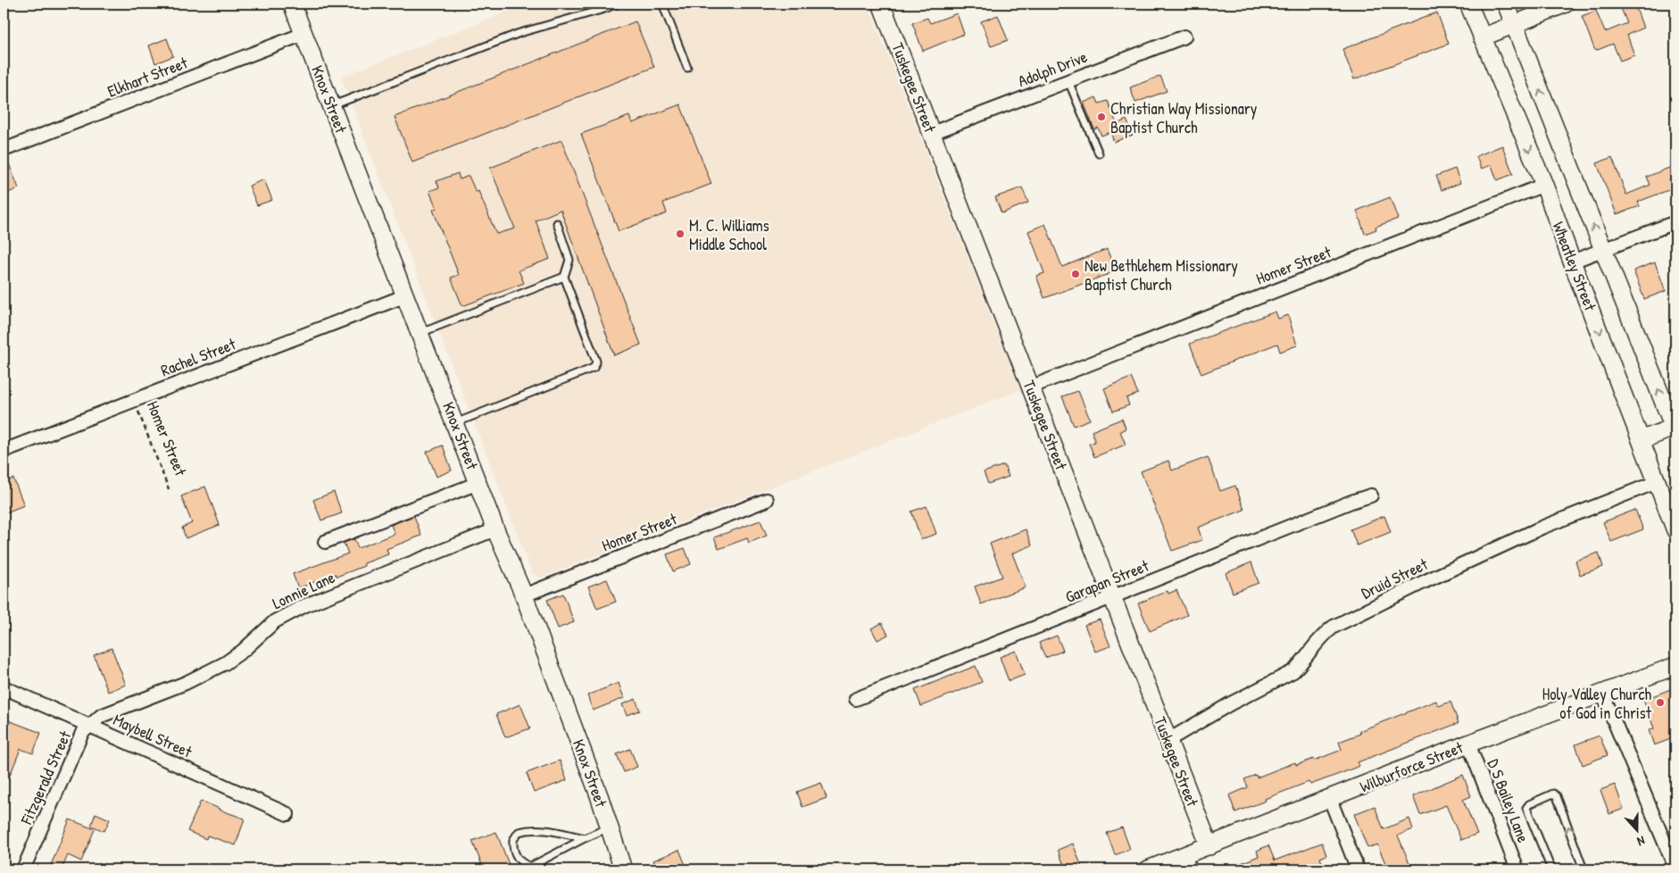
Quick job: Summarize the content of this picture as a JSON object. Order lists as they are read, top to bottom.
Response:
{
  "streets": {
    "street": [
      "Adolph Drive",
      "Elkhart Street",
      "Tuskegee Street",
      "Knox Street",
      "Homer Street",
      "Wheatley Street",
      "Rachel Street",
      "Druid Street",
      "Garapan Street",
      "Lonnie Lane",
      "Maybell Street",
      "Wilburforce Street",
      "Fitzgerald Street",
      "D S Bailey Lane"
    ]
  },
  "crossings": [
    ["Adolph Drive", "Tuskegee Street"],
    ["Elkhart Street", "Knox Street"],
    ["Tuskegee Street", "Homer Street"],
    ["Tuskegee Street", "Druid Street"],
    ["Tuskegee Street", "Garapan Street"],
    ["Tuskegee Street", "Wilburforce Street"],
    ["Knox Street", "Homer Street"],
    ["Knox Street", "Rachel Street"],
    ["Knox Street", "Lonnie Lane"],
    ["Homer Street", "Wheatley Street"],
    ["Homer Street", "Rachel Street"],
    ["Wheatley Street", "Druid Street"],
    ["Lonnie Lane", "Maybell Street"],
    ["Lonnie Lane", "Fitzgerald Street"],
    ["Maybell Street", "Fitzgerald Street"],
    ["Wilburforce Street", "D S Bailey Lane"]
  ],
  "places": [
    "Christian Way Missionary Baptist Church",
    "M. C. Williams Middle School",
    "New Bethlehem Missionary Baptist Church",
    "Holy Valley Church of God in Christ"
  ],
  "north": "bottom"
}
